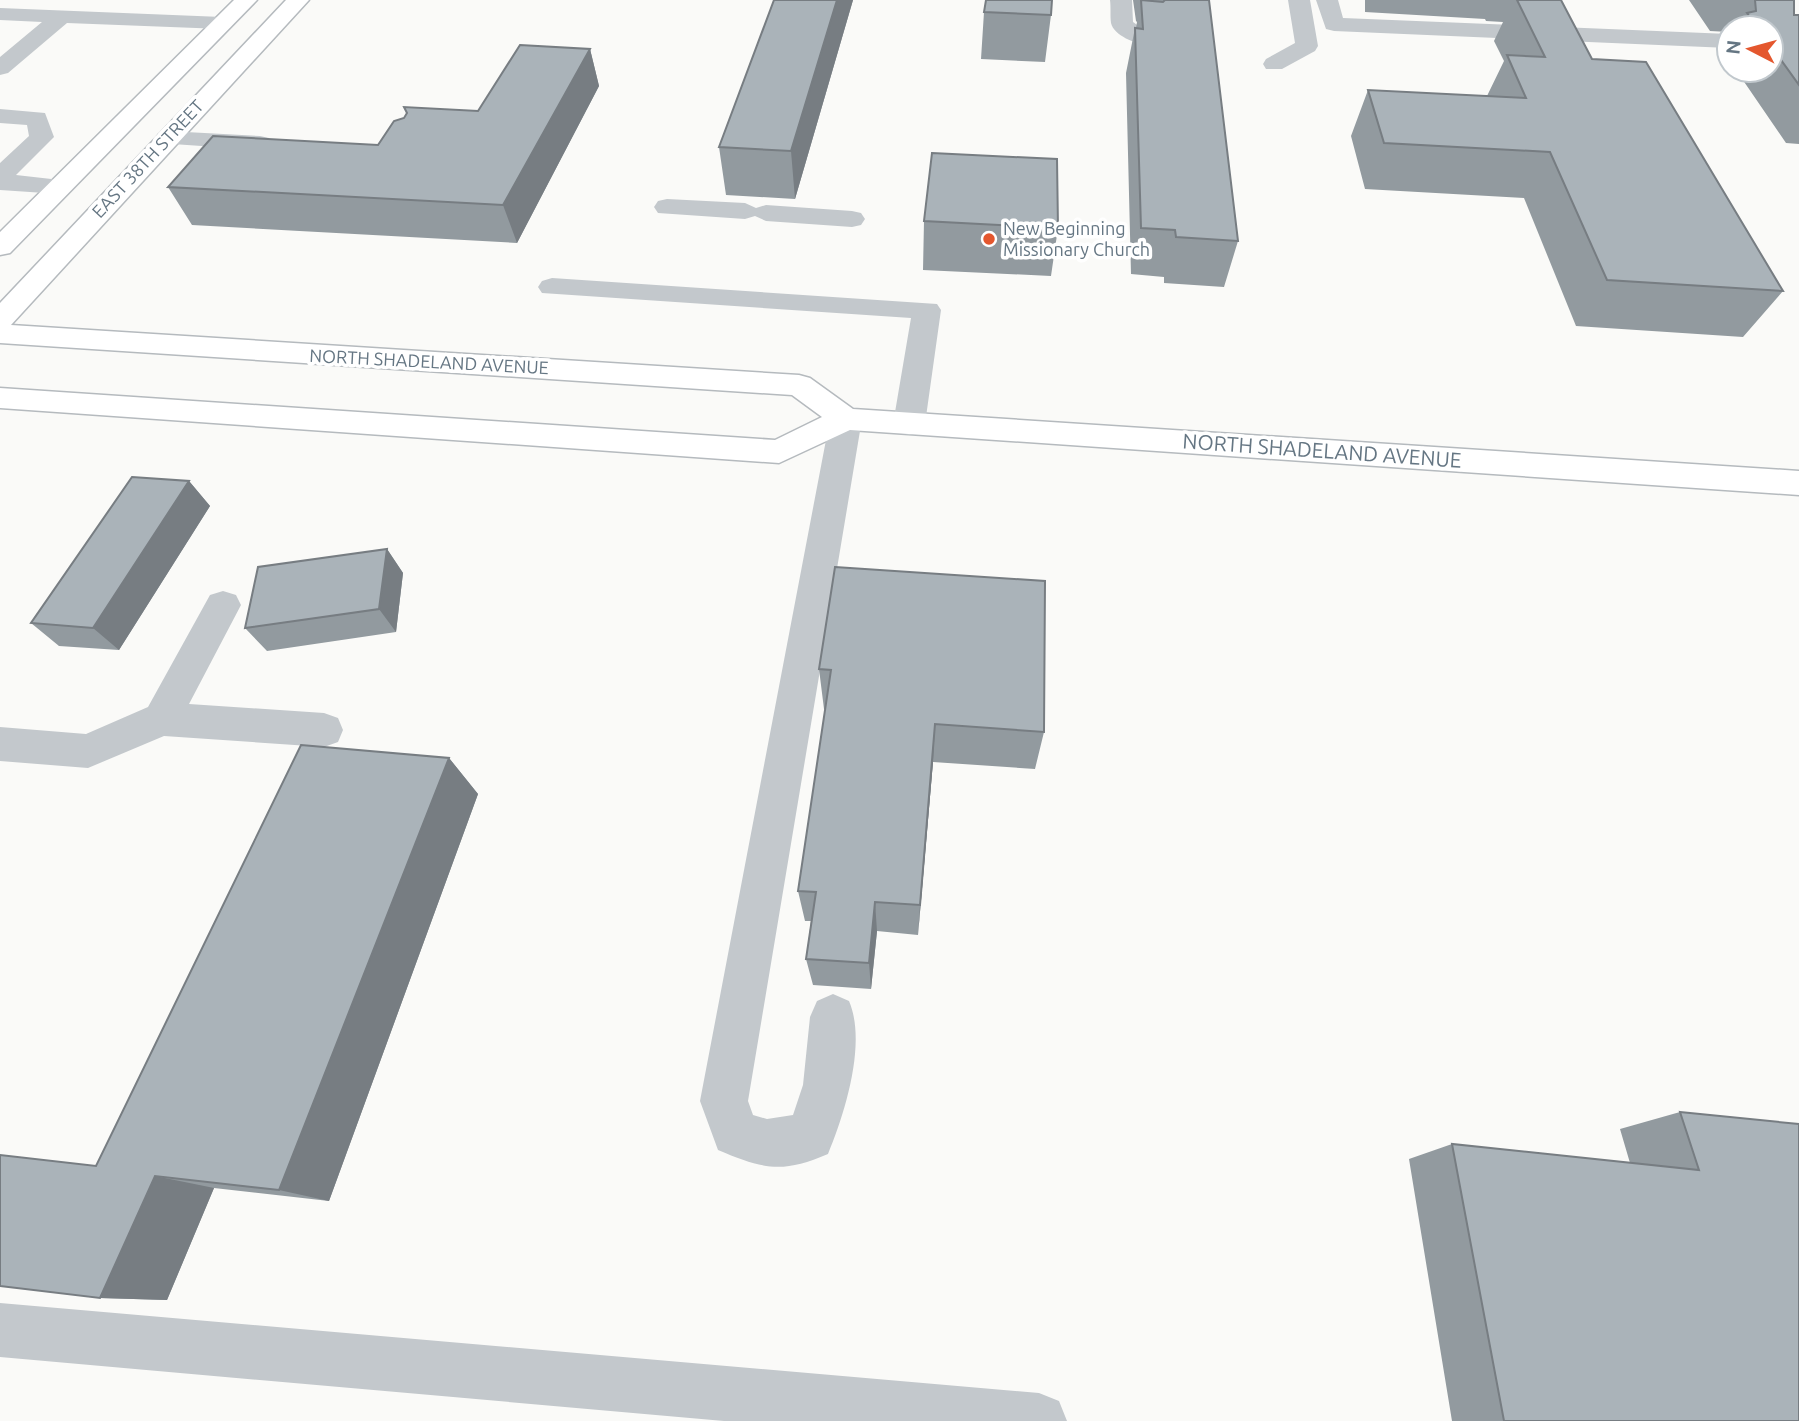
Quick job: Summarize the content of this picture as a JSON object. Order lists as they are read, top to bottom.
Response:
{
  "streets": {
    "main road": ["EAST 38TH STREET", "NORTH SHADELAND AVENUE"]
  },
  "places": ["New Beginning Missionary Church"],
  "north": "left"
}
